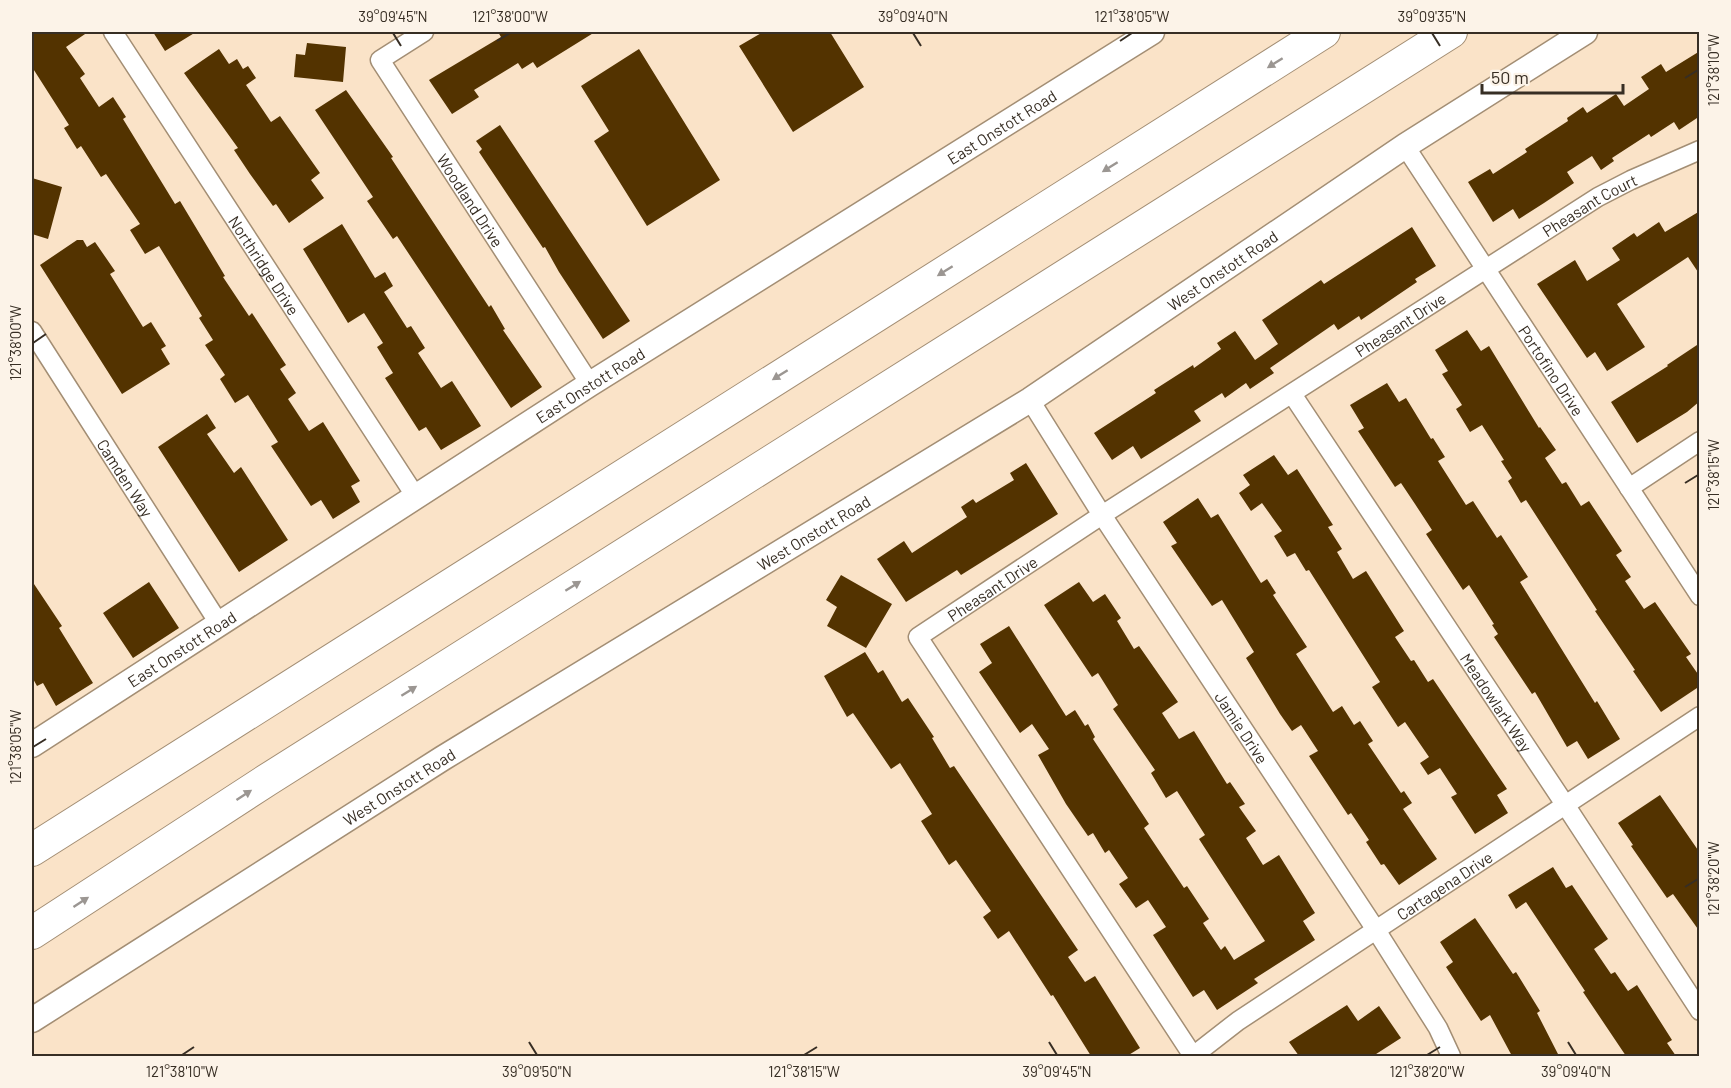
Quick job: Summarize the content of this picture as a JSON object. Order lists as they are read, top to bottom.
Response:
{
  "streets": {
    "street": [
      "East Onstott Road",
      "Woodland Drive",
      "Pheasant Court",
      "Northridge Drive",
      "West Onstott Road",
      "Pheasant Drive",
      "Portofino Drive",
      "Camden Way",
      "Meadowlark Way",
      "Jamie Drive",
      "Cartagena Drive"
    ]
  },
  "crossings": [
    ["East Onstott Road", "Woodland Drive"],
    ["East Onstott Road", "Northridge Drive"],
    ["East Onstott Road", "Camden Way"],
    ["Pheasant Court", "Pheasant Drive"],
    ["Pheasant Court", "Portofino Drive"],
    ["West Onstott Road", "Portofino Drive"],
    ["West Onstott Road", "Jamie Drive"],
    ["Pheasant Drive", "Portofino Drive"],
    ["Pheasant Drive", "Meadowlark Way"],
    ["Pheasant Drive", "Jamie Drive"],
    ["Pheasant Drive", "Cartagena Drive"],
    ["Meadowlark Way", "Cartagena Drive"],
    ["Jamie Drive", "Cartagena Drive"]
  ],
  "scale_bar": "50 m",
  "coordinates": [
    "39°09'45\"N",
    "121°38'00\"W",
    "39°09'40\"N",
    "121°38'05\"W",
    "39°09'35\"N",
    "121°38'10\"W",
    "121°38'15\"W",
    "121°38'20\"W",
    "39°09'50\"N"
  ]
}
